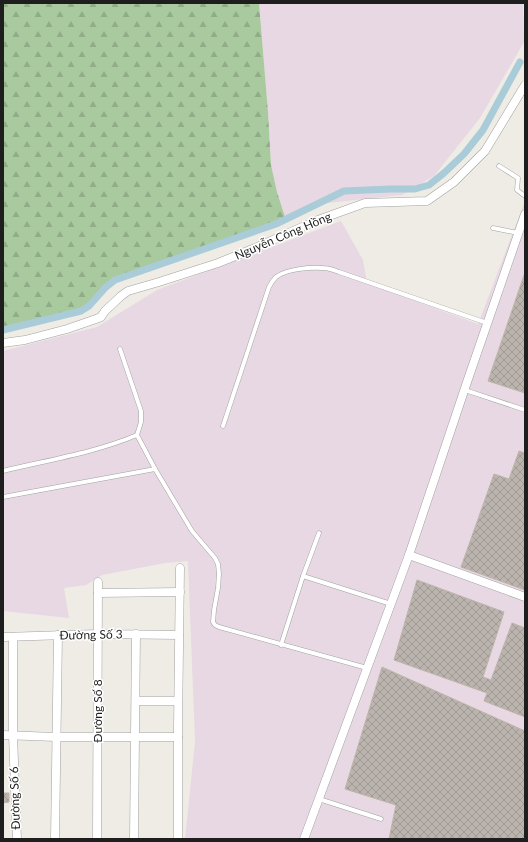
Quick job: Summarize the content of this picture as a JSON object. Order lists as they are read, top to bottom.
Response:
{
  "streets": {
    "street": [
      "Nguyễn Công Hồng",
      "Đường Số 3",
      "Đường Số 8",
      "Đường Số 6"
    ]
  },
  "crossings": [
    ["Đường Số 3", "Đường Số 8"],
    ["Đường Số 3", "Đường Số 6"]
  ]
}
